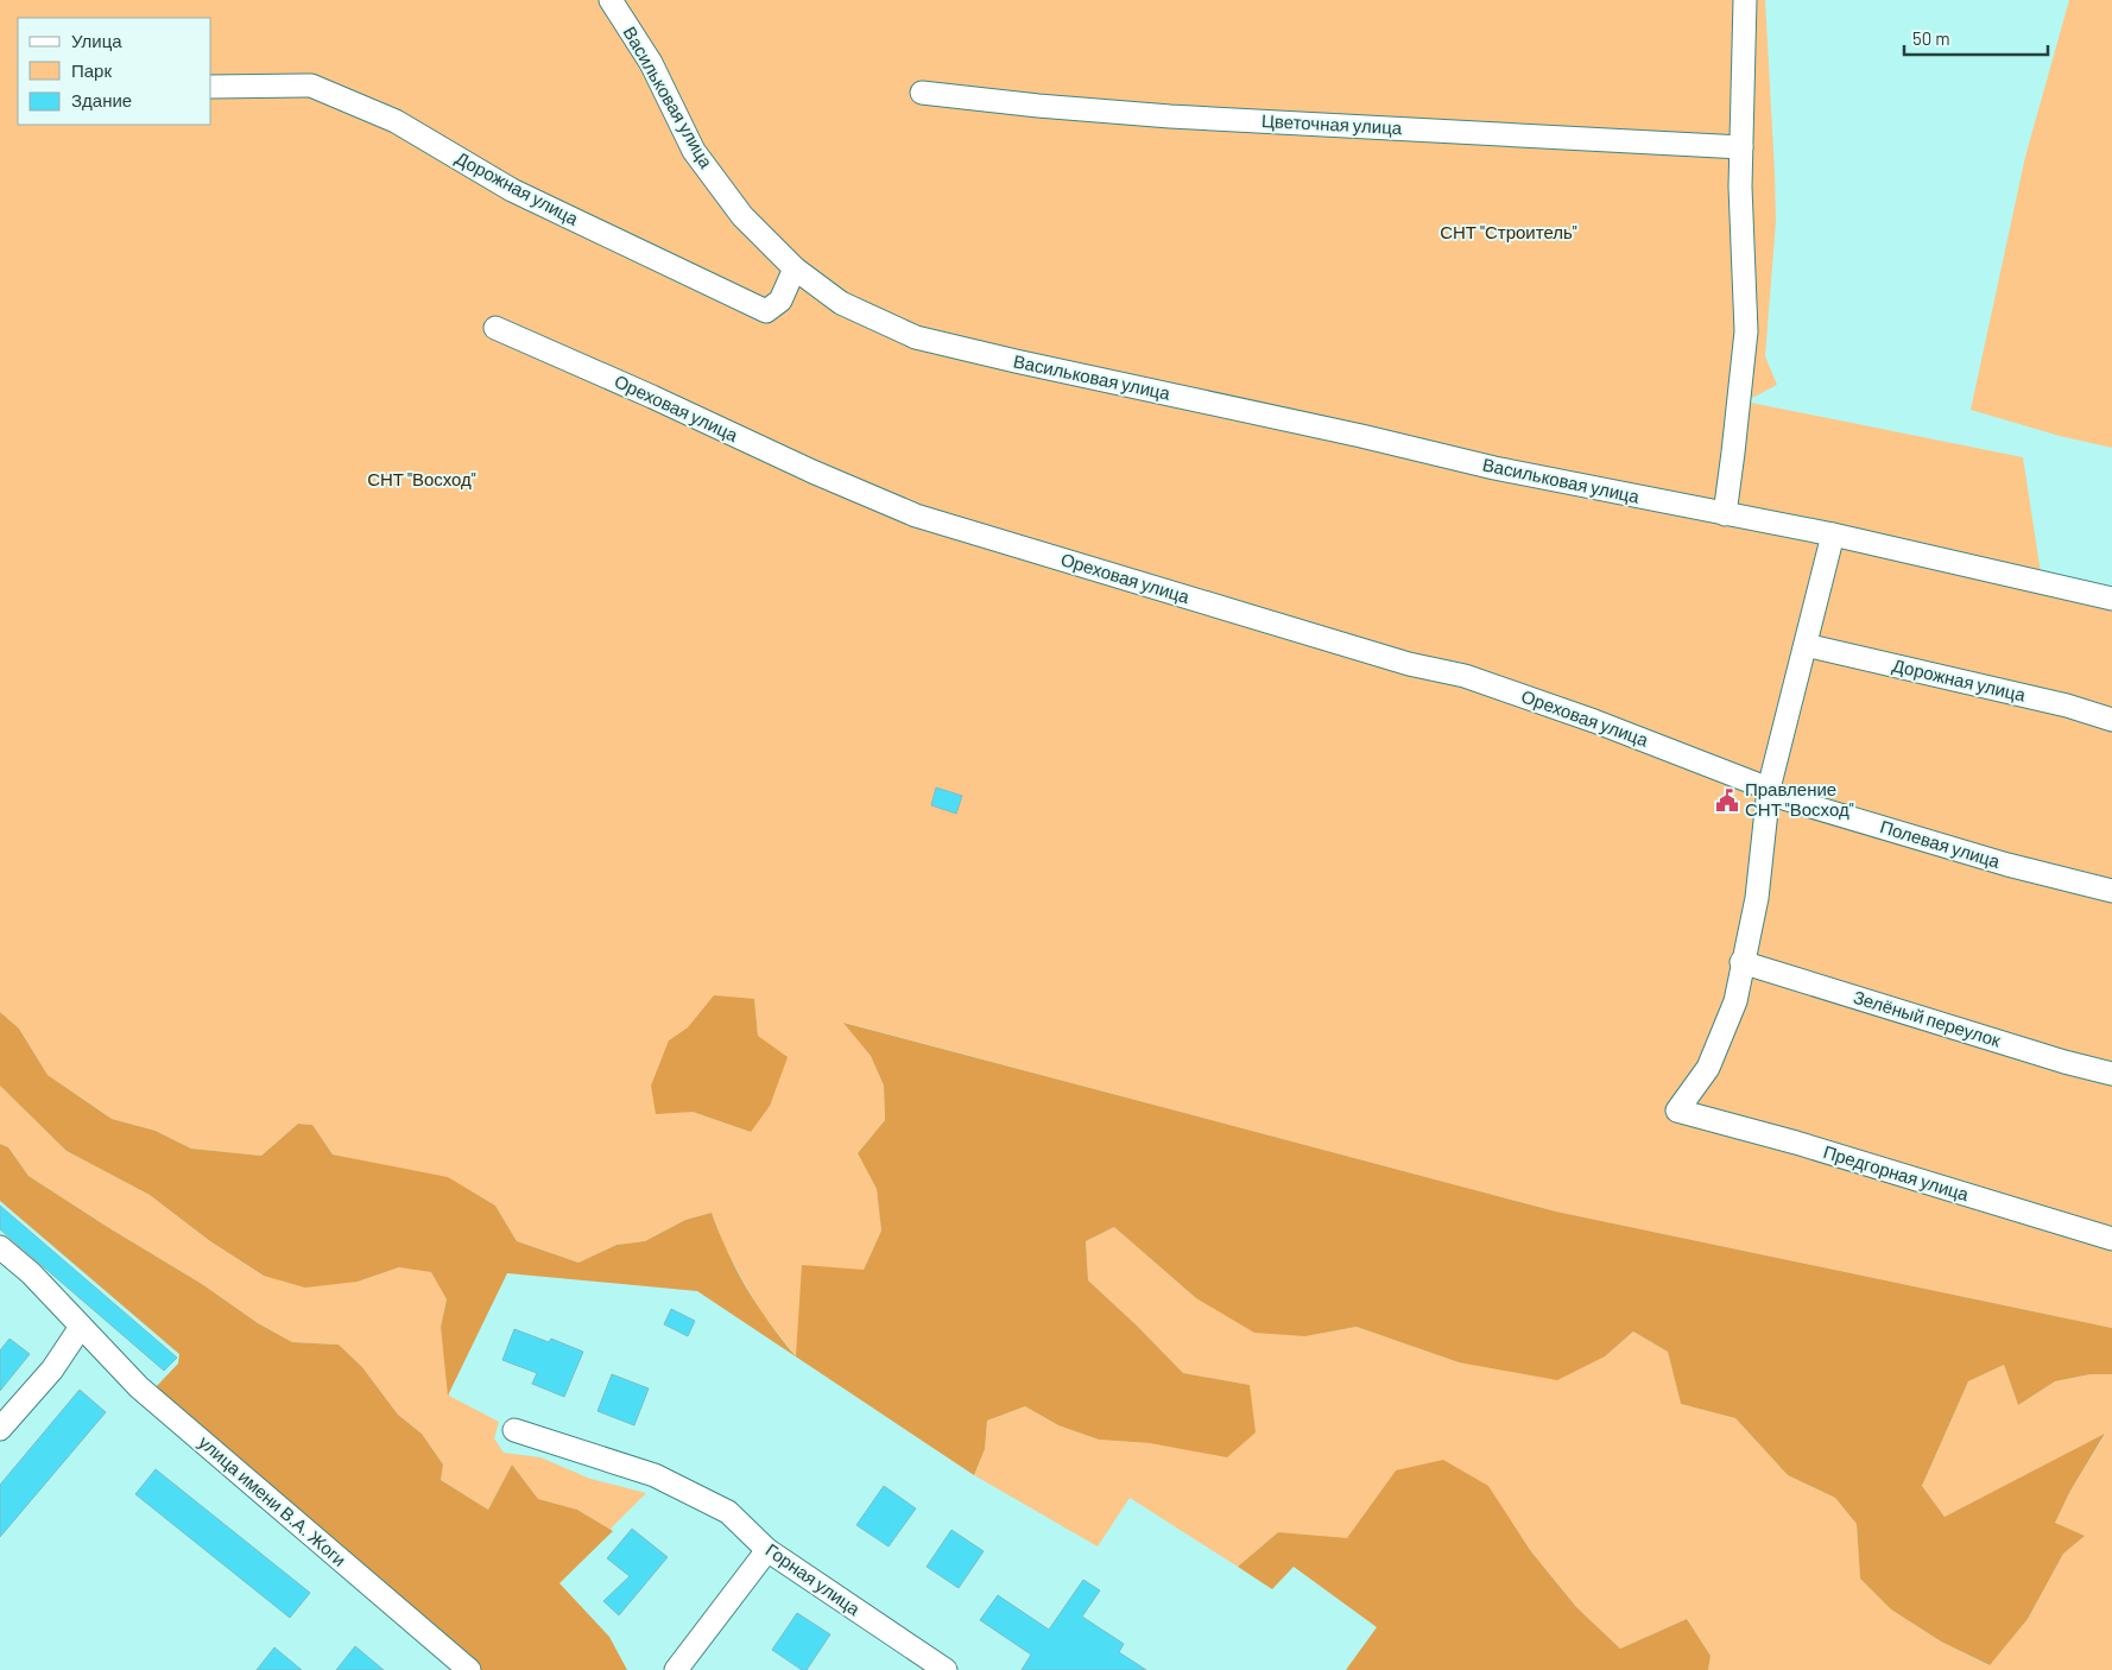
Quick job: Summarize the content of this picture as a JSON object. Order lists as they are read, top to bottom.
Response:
{
  "streets": {
    "street": [
      "Васильковая улица",
      "Цветочная улица",
      "Дорожная улица",
      "Ореховая улица",
      "Полевая улица",
      "Зелёный переулок",
      "Предгорная улица",
      "улица имени В.А. Жоги",
      "Горная улица"
    ]
  },
  "crossings": [
    ["Васильковая улица", "Дорожная улица"],
    ["Ореховая улица", "Полевая улица"],
    ["Зелёный переулок", "Предгорная улица"]
  ],
  "parks": ["СНТ \"Строитель\"", "СНТ \"Восход\""],
  "places": {
    "public building": ["Правление СНТ \"Восход\""]
  },
  "legend": ["Улица", "Парк", "Здание"],
  "scale_bar": "50 m"
}
